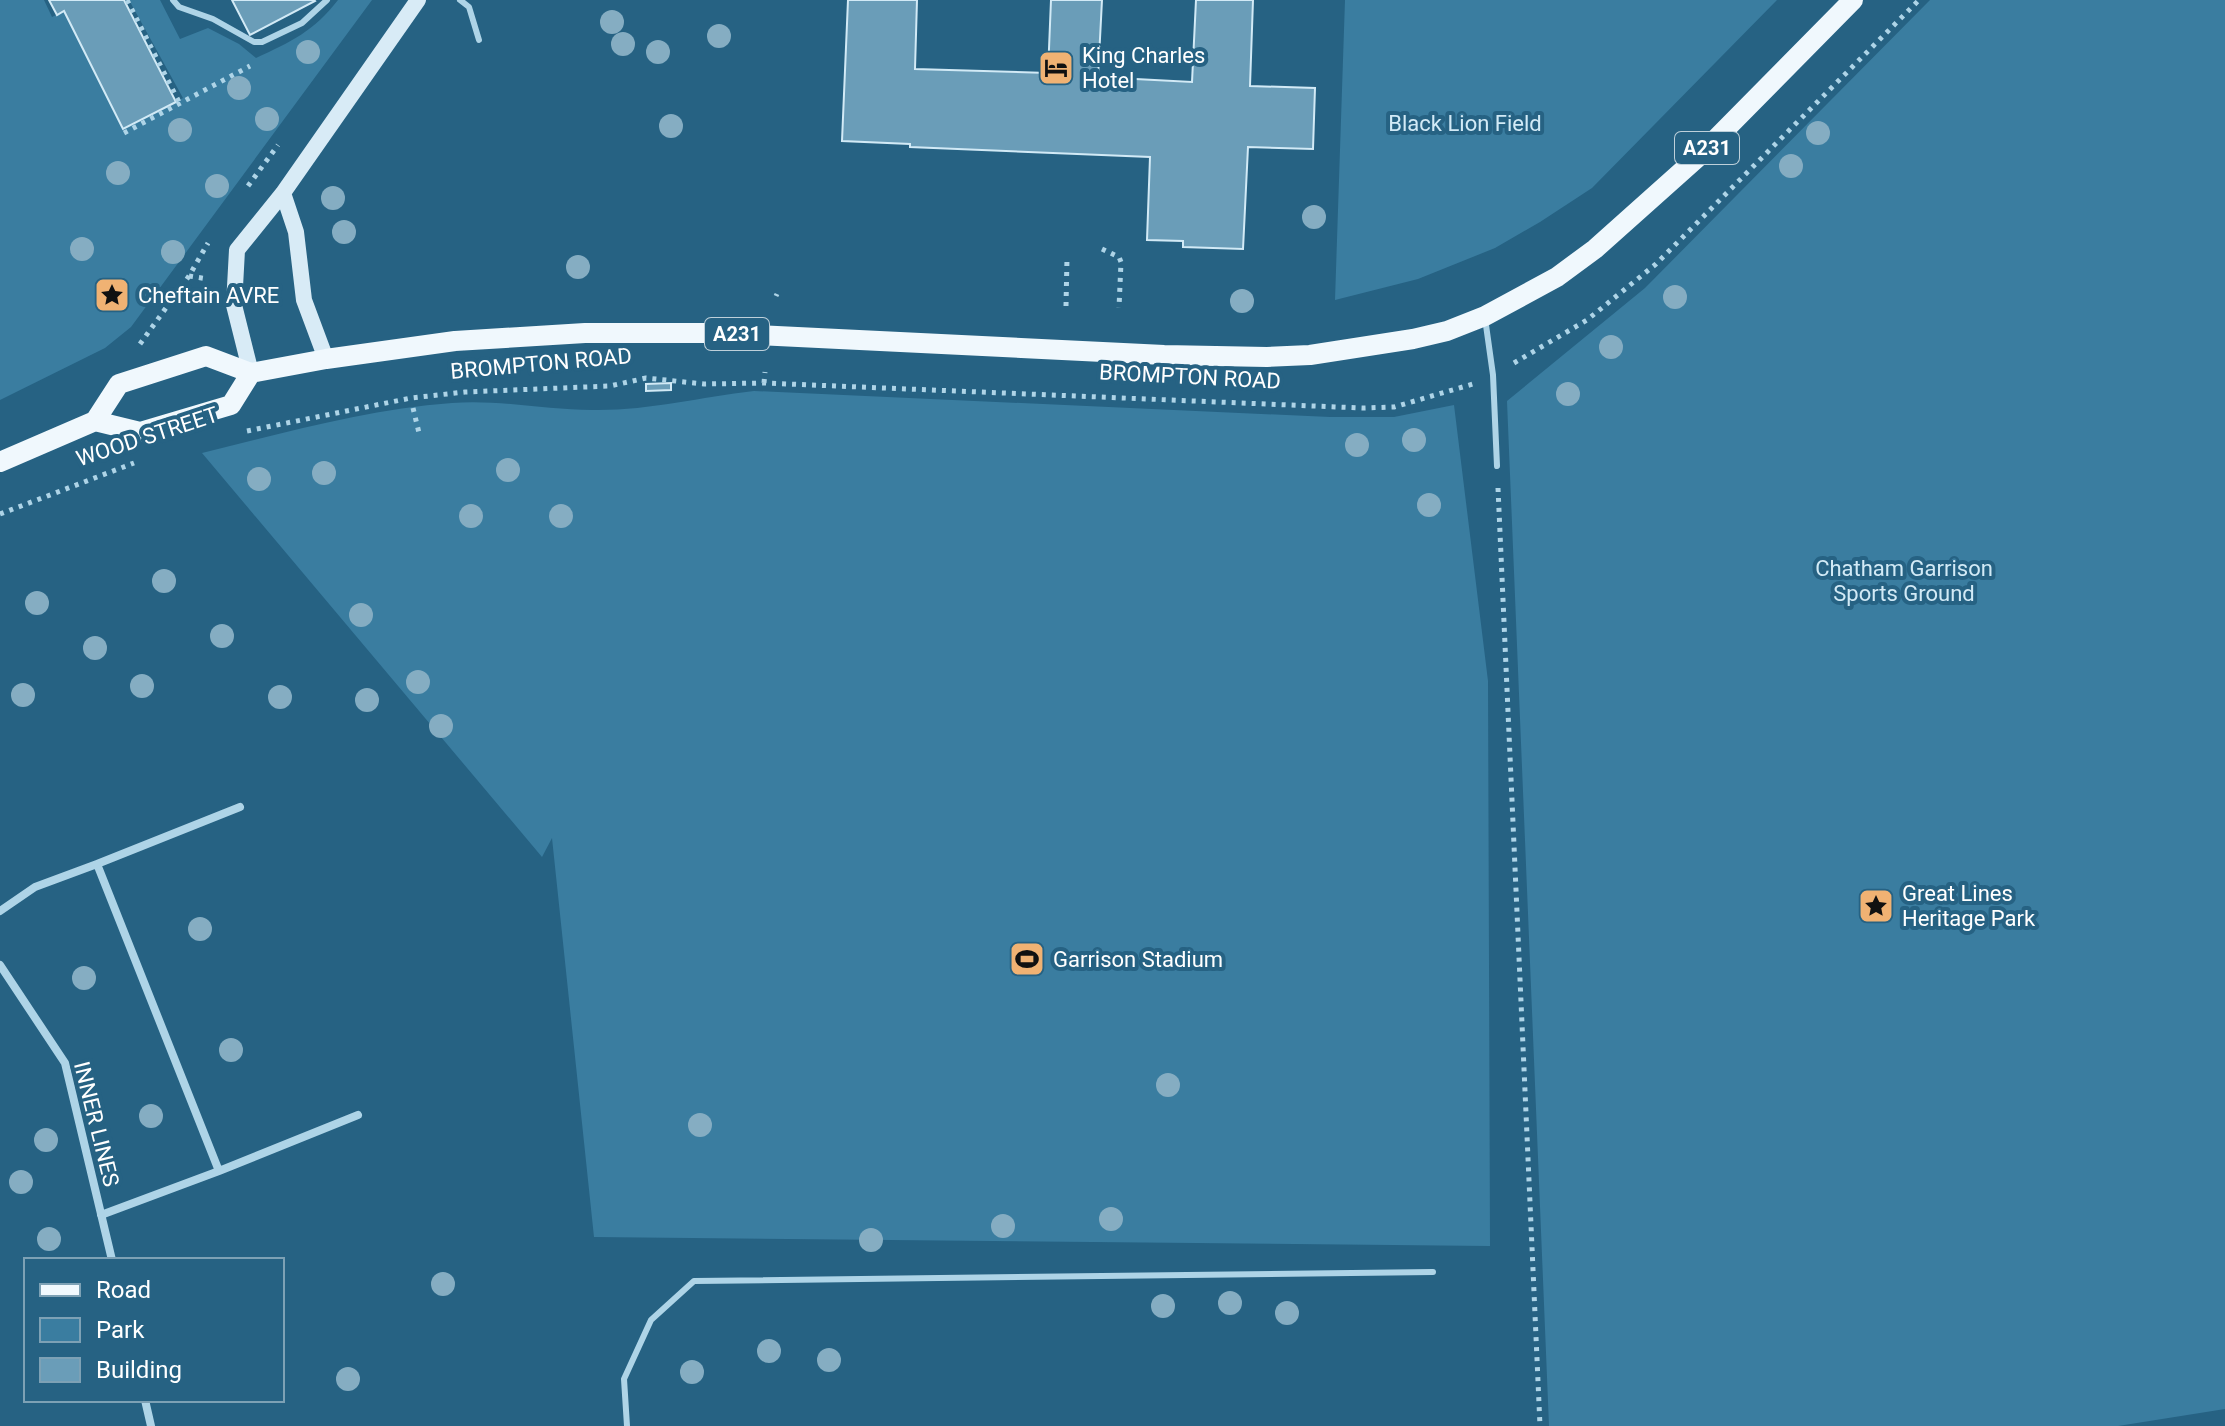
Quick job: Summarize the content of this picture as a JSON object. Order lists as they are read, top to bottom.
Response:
{
  "streets": {
    "main road": ["A231", "BROMPTON ROAD", "WOOD STREET"],
    "street": ["INNER LINES"]
  },
  "crossings": [
    ["A231", "BROMPTON ROAD"],
    ["A231", "WOOD STREET"],
    ["BROMPTON ROAD", "WOOD STREET"]
  ],
  "parks": ["Black Lion Field", "Chatham Garrison Sports Ground"],
  "places": {
    "hotel": ["King Charles Hotel"],
    "place": ["Cheftain AVRE", "Great Lines Heritage Park"],
    "sports": ["Garrison Stadium"]
  },
  "legend": ["Road", "Park", "Building"]
}
